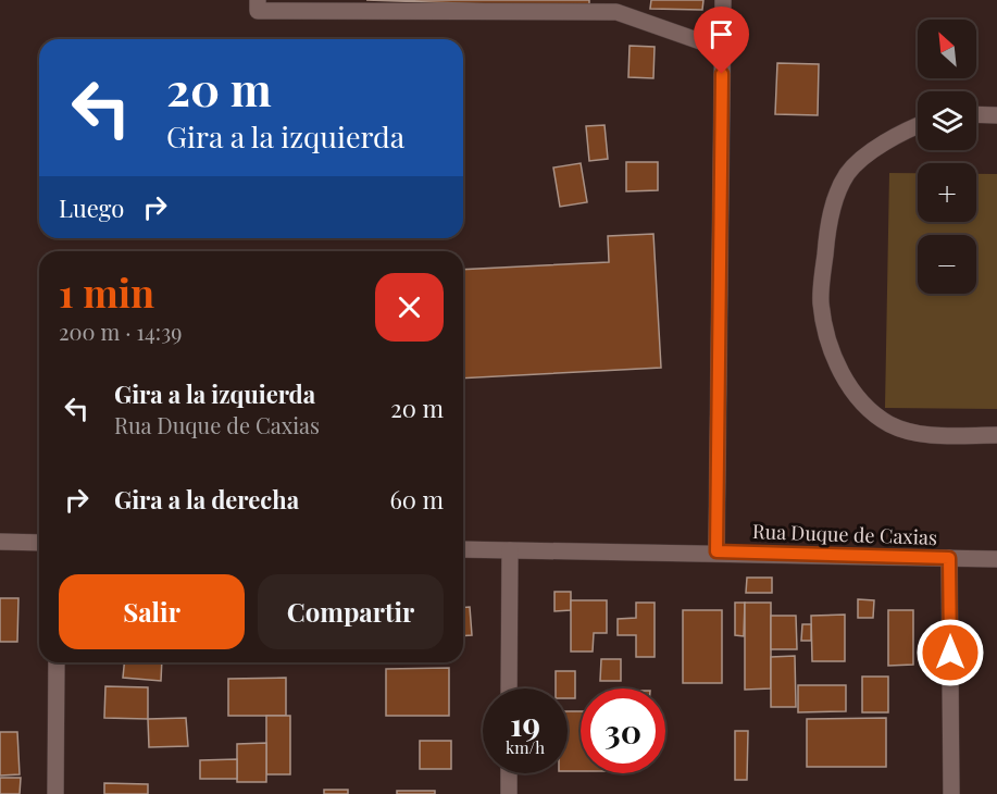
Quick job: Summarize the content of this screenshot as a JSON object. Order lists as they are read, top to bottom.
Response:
{
  "streets": {
    "street": ["Rua Duque de Caxias"]
  },
  "north": "top left",
  "page": {
    "map_buttons": ["+", "−"],
    "turn": ["20 m", "Gira a la izquierda"],
    "then": "Luego",
    "heading": ["1 min", "200 m · 14:39"],
    "list": [
      {
        "name": "Gira a la izquierda",
        "note": "Rua Duque de Caxias",
        "value": "20 m"
      },
      {
        "name": "Gira a la derecha",
        "value": "60 m"
      }
    ],
    "buttons": ["Salir", "Compartir"],
    "speed": "19 km/h",
    "limit": "30"
  }
}
